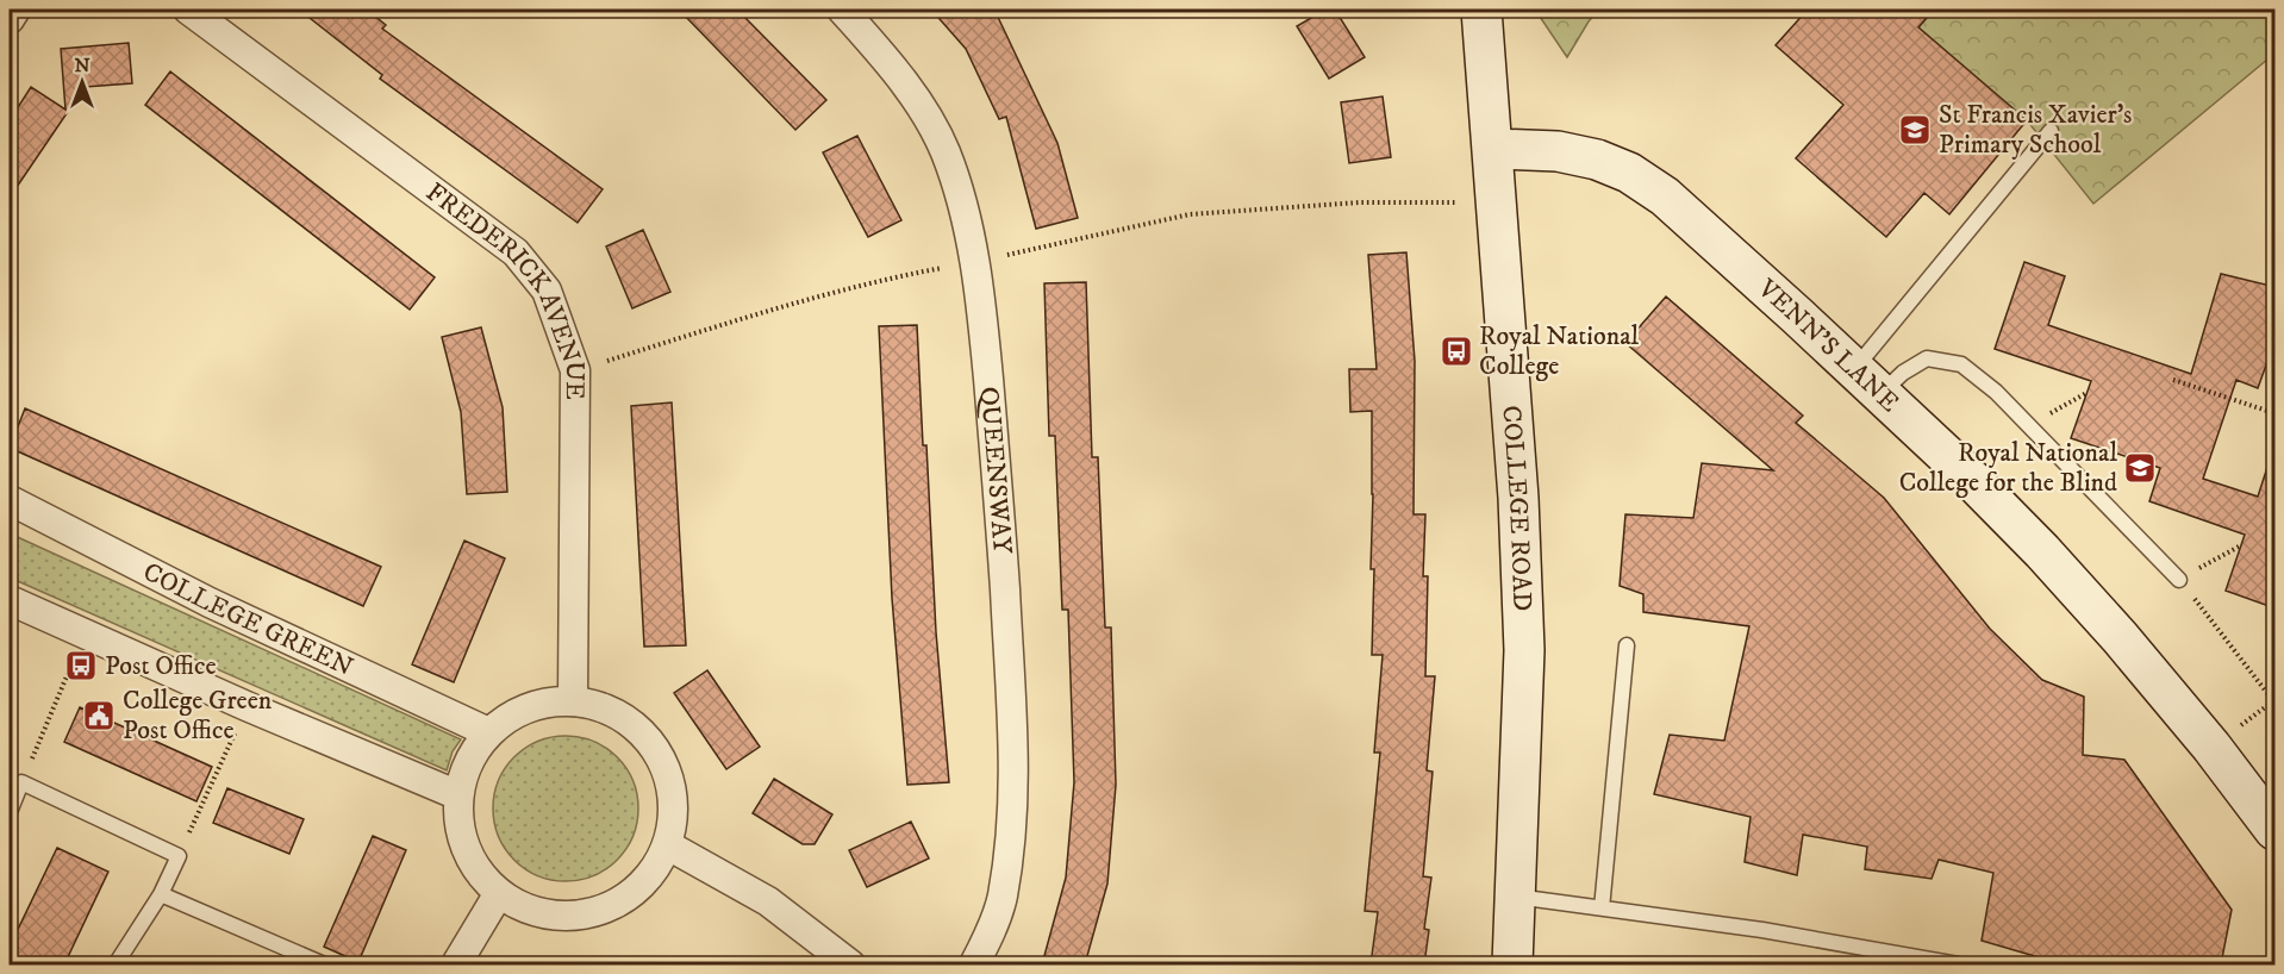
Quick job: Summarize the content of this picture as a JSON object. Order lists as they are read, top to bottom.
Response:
{
  "streets": {
    "street": [
      "FREDERICK AVENUE",
      "VENN'S LANE",
      "QUEENSWAY",
      "COLLEGE ROAD",
      "COLLEGE GREEN"
    ]
  },
  "crossings": [
    ["FREDERICK AVENUE", "COLLEGE GREEN"],
    ["VENN'S LANE", "COLLEGE ROAD"]
  ],
  "places": {
    "school or university": ["St Francis Xavier's Primary School", "Royal National College for the Blind"],
    "bus stop": ["Royal National College", "Post Office"],
    "public building": ["College Green Post Office"]
  },
  "north": "top"
}
